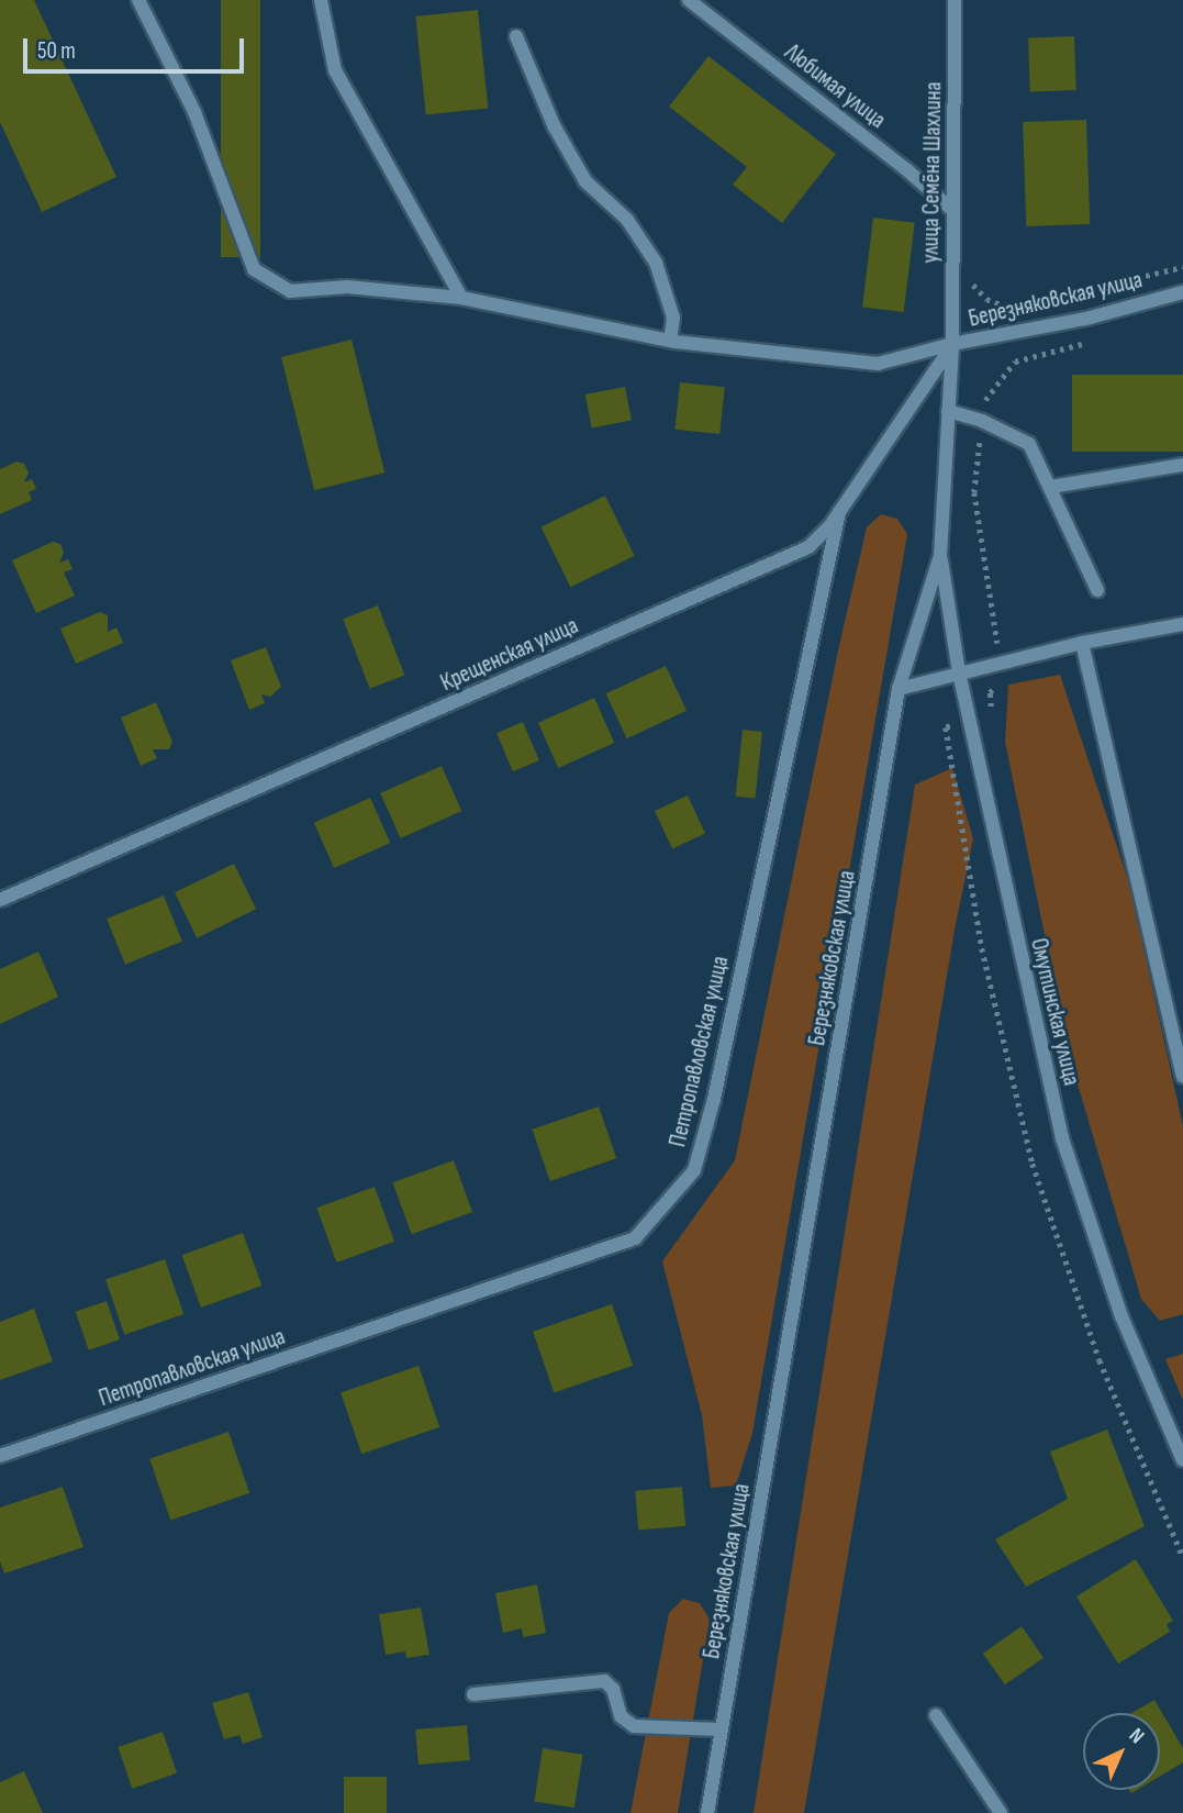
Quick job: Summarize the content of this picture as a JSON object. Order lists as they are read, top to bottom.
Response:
{
  "streets": {
    "street": [
      "Любимая улица",
      "улица Семёна Шахлина",
      "Березняковская улица",
      "Крещенская улица",
      "Омутинская улица",
      "Петропавловская улица"
    ]
  },
  "crossings": [
    ["Любимая улица", "улица Семёна Шахлина"],
    ["улица Семёна Шахлина", "Березняковская улица"],
    ["улица Семёна Шахлина", "Крещенская улица"],
    ["Березняковская улица", "Крещенская улица"],
    ["Березняковская улица", "Омутинская улица"],
    ["Крещенская улица", "Петропавловская улица"]
  ],
  "scale_bar": "50 m",
  "north": "top right"
}
